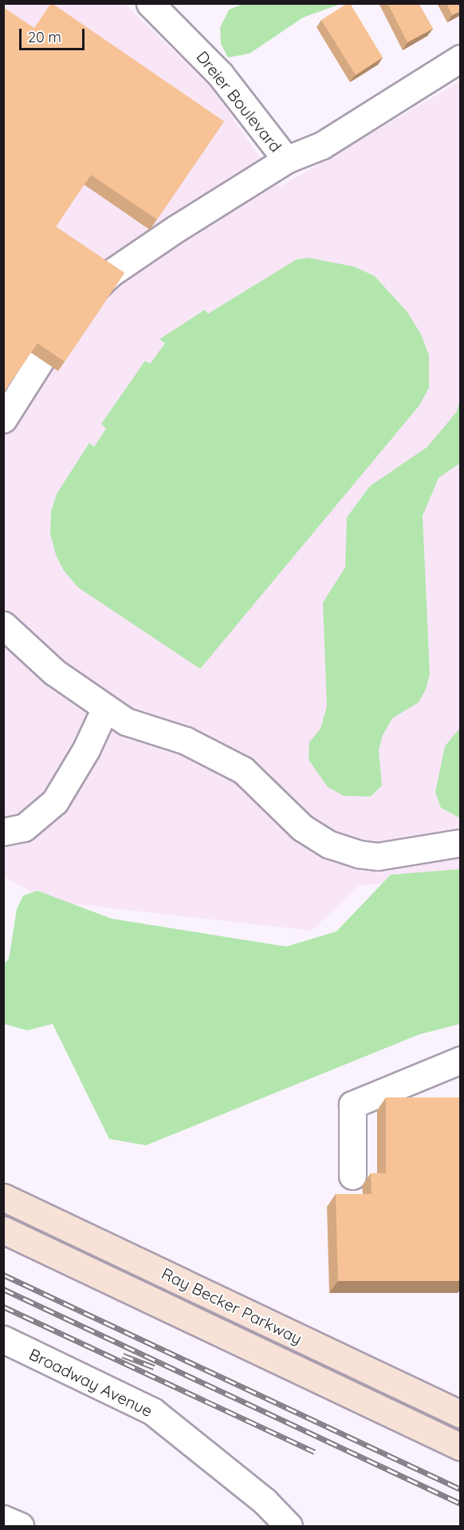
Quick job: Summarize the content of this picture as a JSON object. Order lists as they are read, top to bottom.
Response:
{
  "streets": {
    "main road": ["Ray Becker Parkway"],
    "street": ["Dreier Boulevard", "Broadway Avenue"]
  },
  "scale_bar": "20 m"
}
